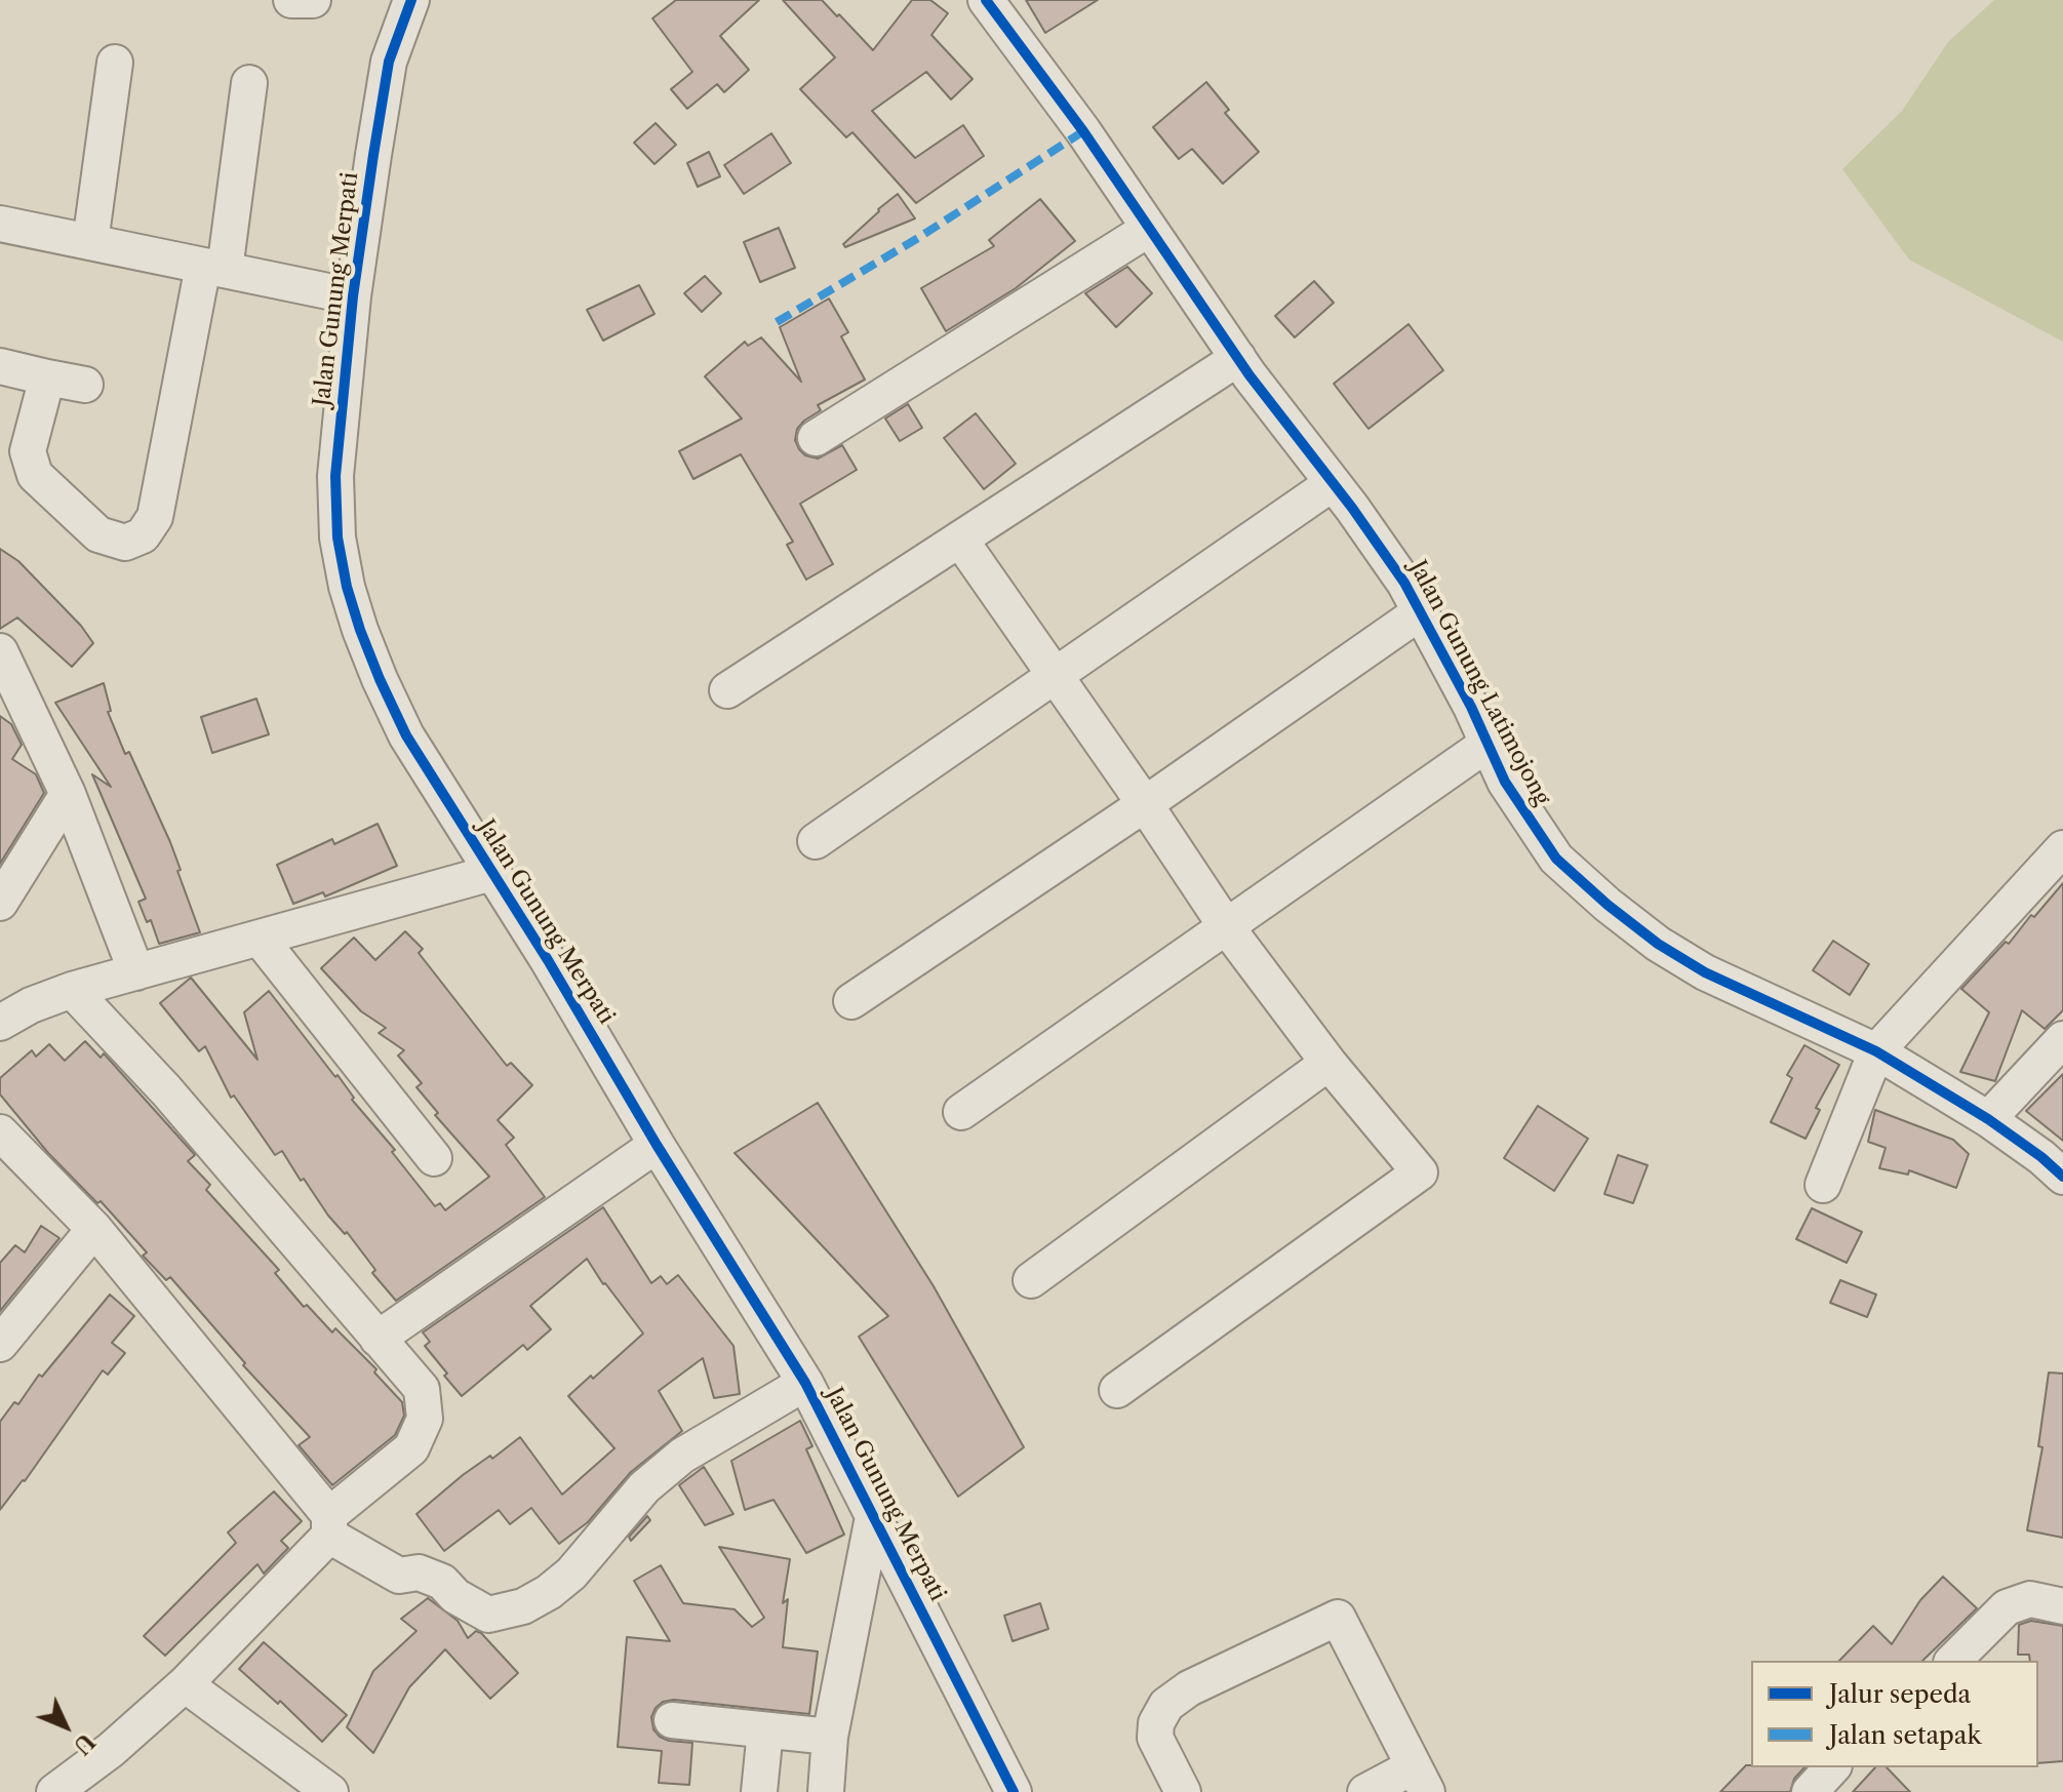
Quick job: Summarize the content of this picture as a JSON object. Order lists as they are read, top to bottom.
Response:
{
  "streets": {
    "street": ["Jalan Gunung Merpati", "Jalan Gunung Latimojong"]
  },
  "legend": ["Jalur sepeda", "Jalan setapak"],
  "north": "bottom right"
}
